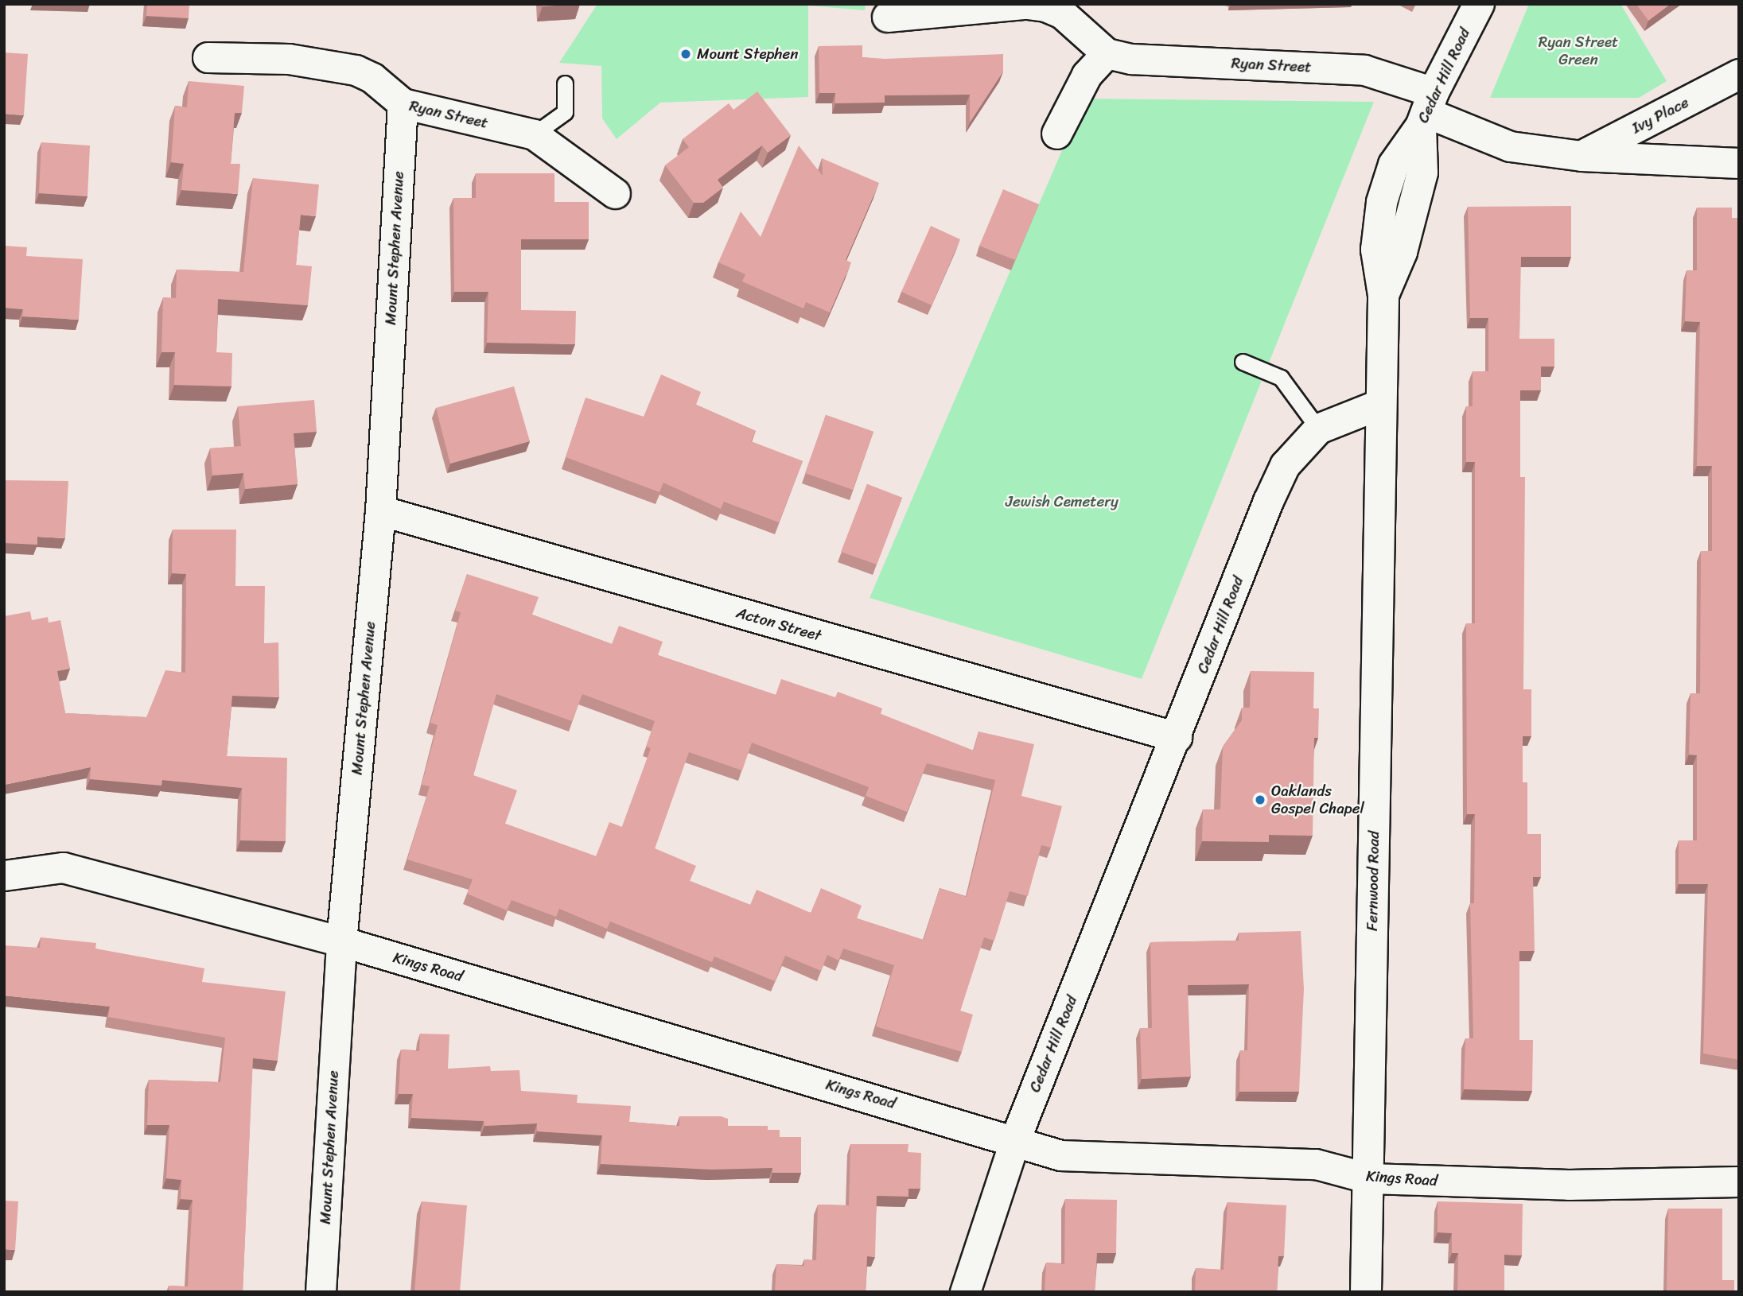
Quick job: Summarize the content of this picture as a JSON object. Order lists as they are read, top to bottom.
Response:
{
  "streets": {
    "street": [
      "Ryan Street",
      "Cedar Hill Road",
      "Ivy Place",
      "Mount Stephen Avenue",
      "Acton Street",
      "Fernwood Road",
      "Kings Road"
    ]
  },
  "crossings": [
    ["Ryan Street", "Cedar Hill Road"],
    ["Ryan Street", "Ivy Place"],
    ["Ryan Street", "Mount Stephen Avenue"],
    ["Cedar Hill Road", "Acton Street"],
    ["Cedar Hill Road", "Fernwood Road"],
    ["Cedar Hill Road", "Kings Road"],
    ["Mount Stephen Avenue", "Acton Street"],
    ["Mount Stephen Avenue", "Kings Road"],
    ["Fernwood Road", "Kings Road"]
  ],
  "parks": ["Ryan Street Green", "Jewish Cemetery"],
  "places": ["Mount Stephen", "Oaklands Gospel Chapel"]
}
